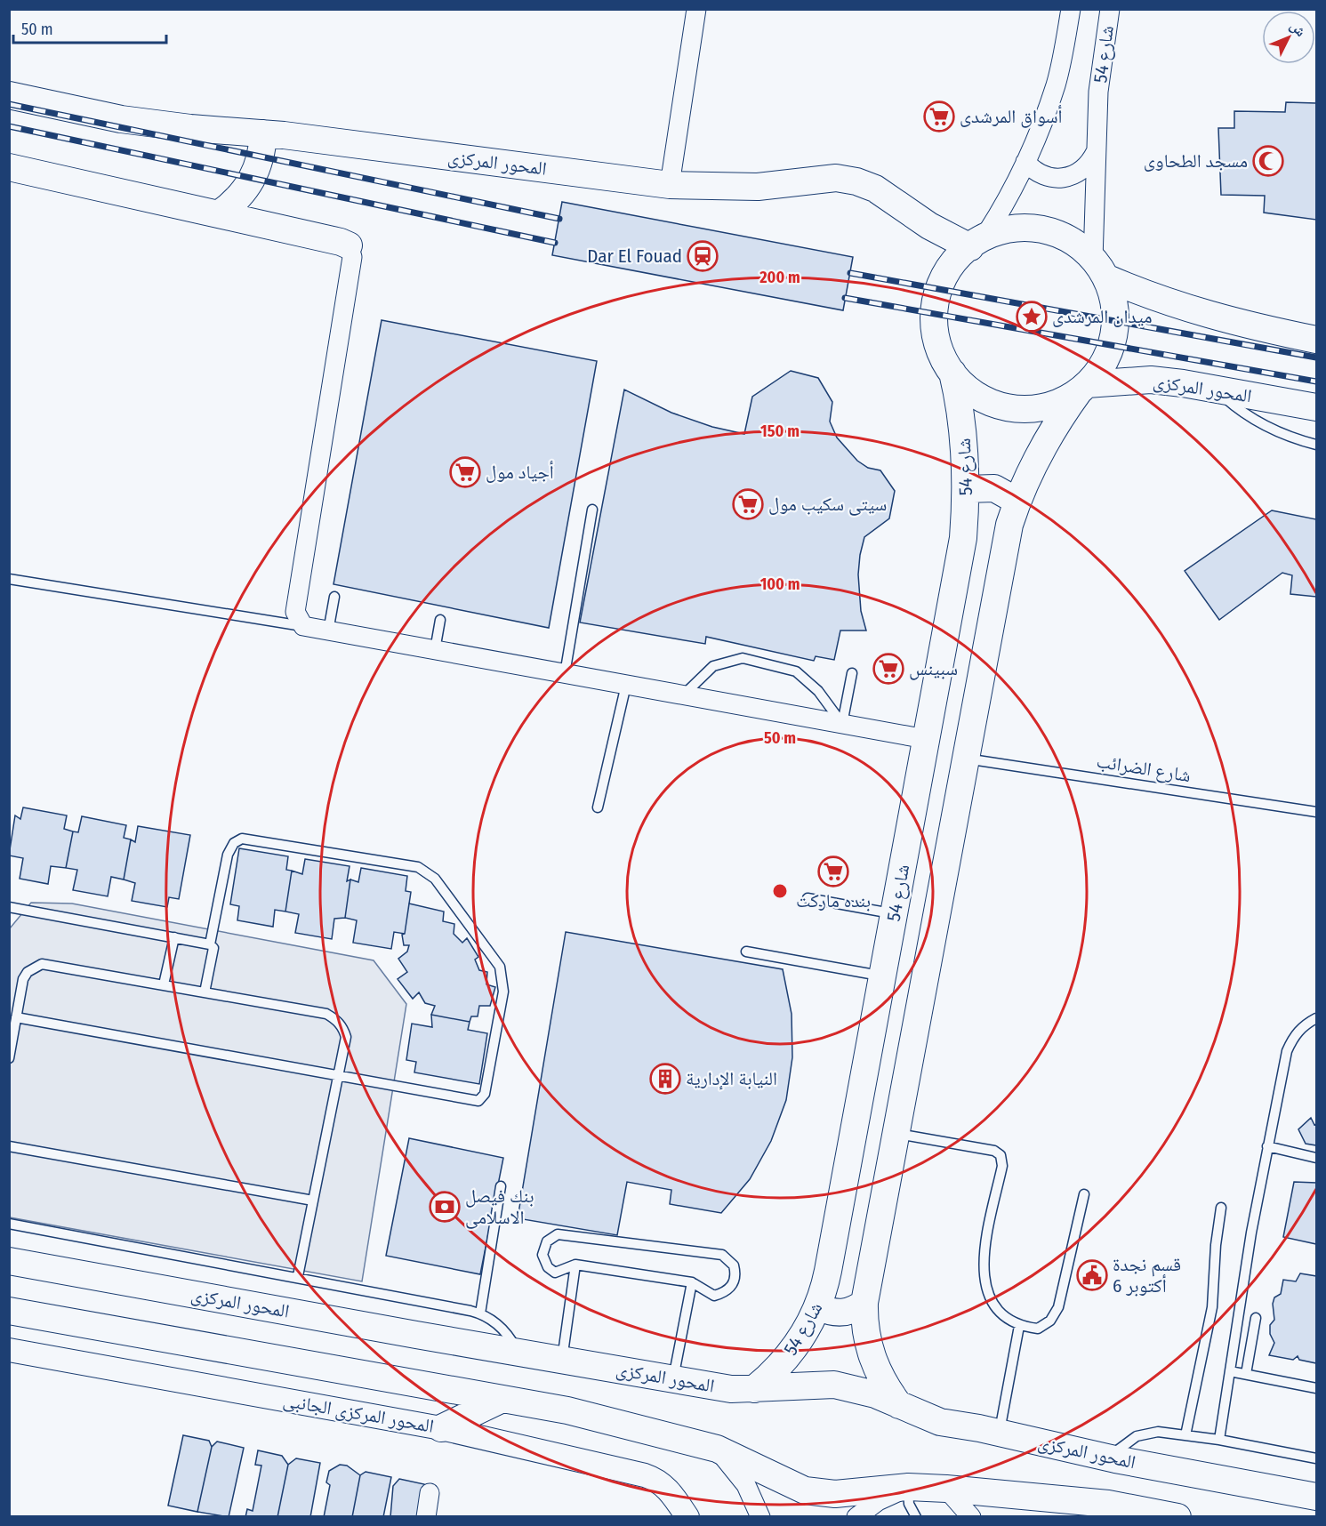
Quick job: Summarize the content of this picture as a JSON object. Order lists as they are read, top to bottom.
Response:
{
  "streets": {
    "main road": ["شارع 54", "المحور المركزى"],
    "street": ["المحور المركزى الجانبى"],
    "lane": ["شارع الضرائب"]
  },
  "crossings": [
    ["شارع 54", "المحور المركزى"]
  ],
  "places": {
    "supermarket": [
      "أسواق المرشدى",
      "أجياد مول",
      "سيتى سكيب مول",
      "سبينس",
      "بنده ماركت"
    ],
    "mosque": ["مسجد الطحاوى"],
    "station": ["Dar El Fouad"],
    "place": ["ميدان المرشدى"],
    "building": ["النيابة الإدارية"],
    "bank": ["بنك فيصل الاسلامى"],
    "public building": ["قسم نجدة 6 أكتوبر"]
  },
  "scale_bar": "50 m",
  "north": "top right",
  "rings": [
    "200 m",
    "150 m",
    "100 m",
    "50 m"
  ]
}
